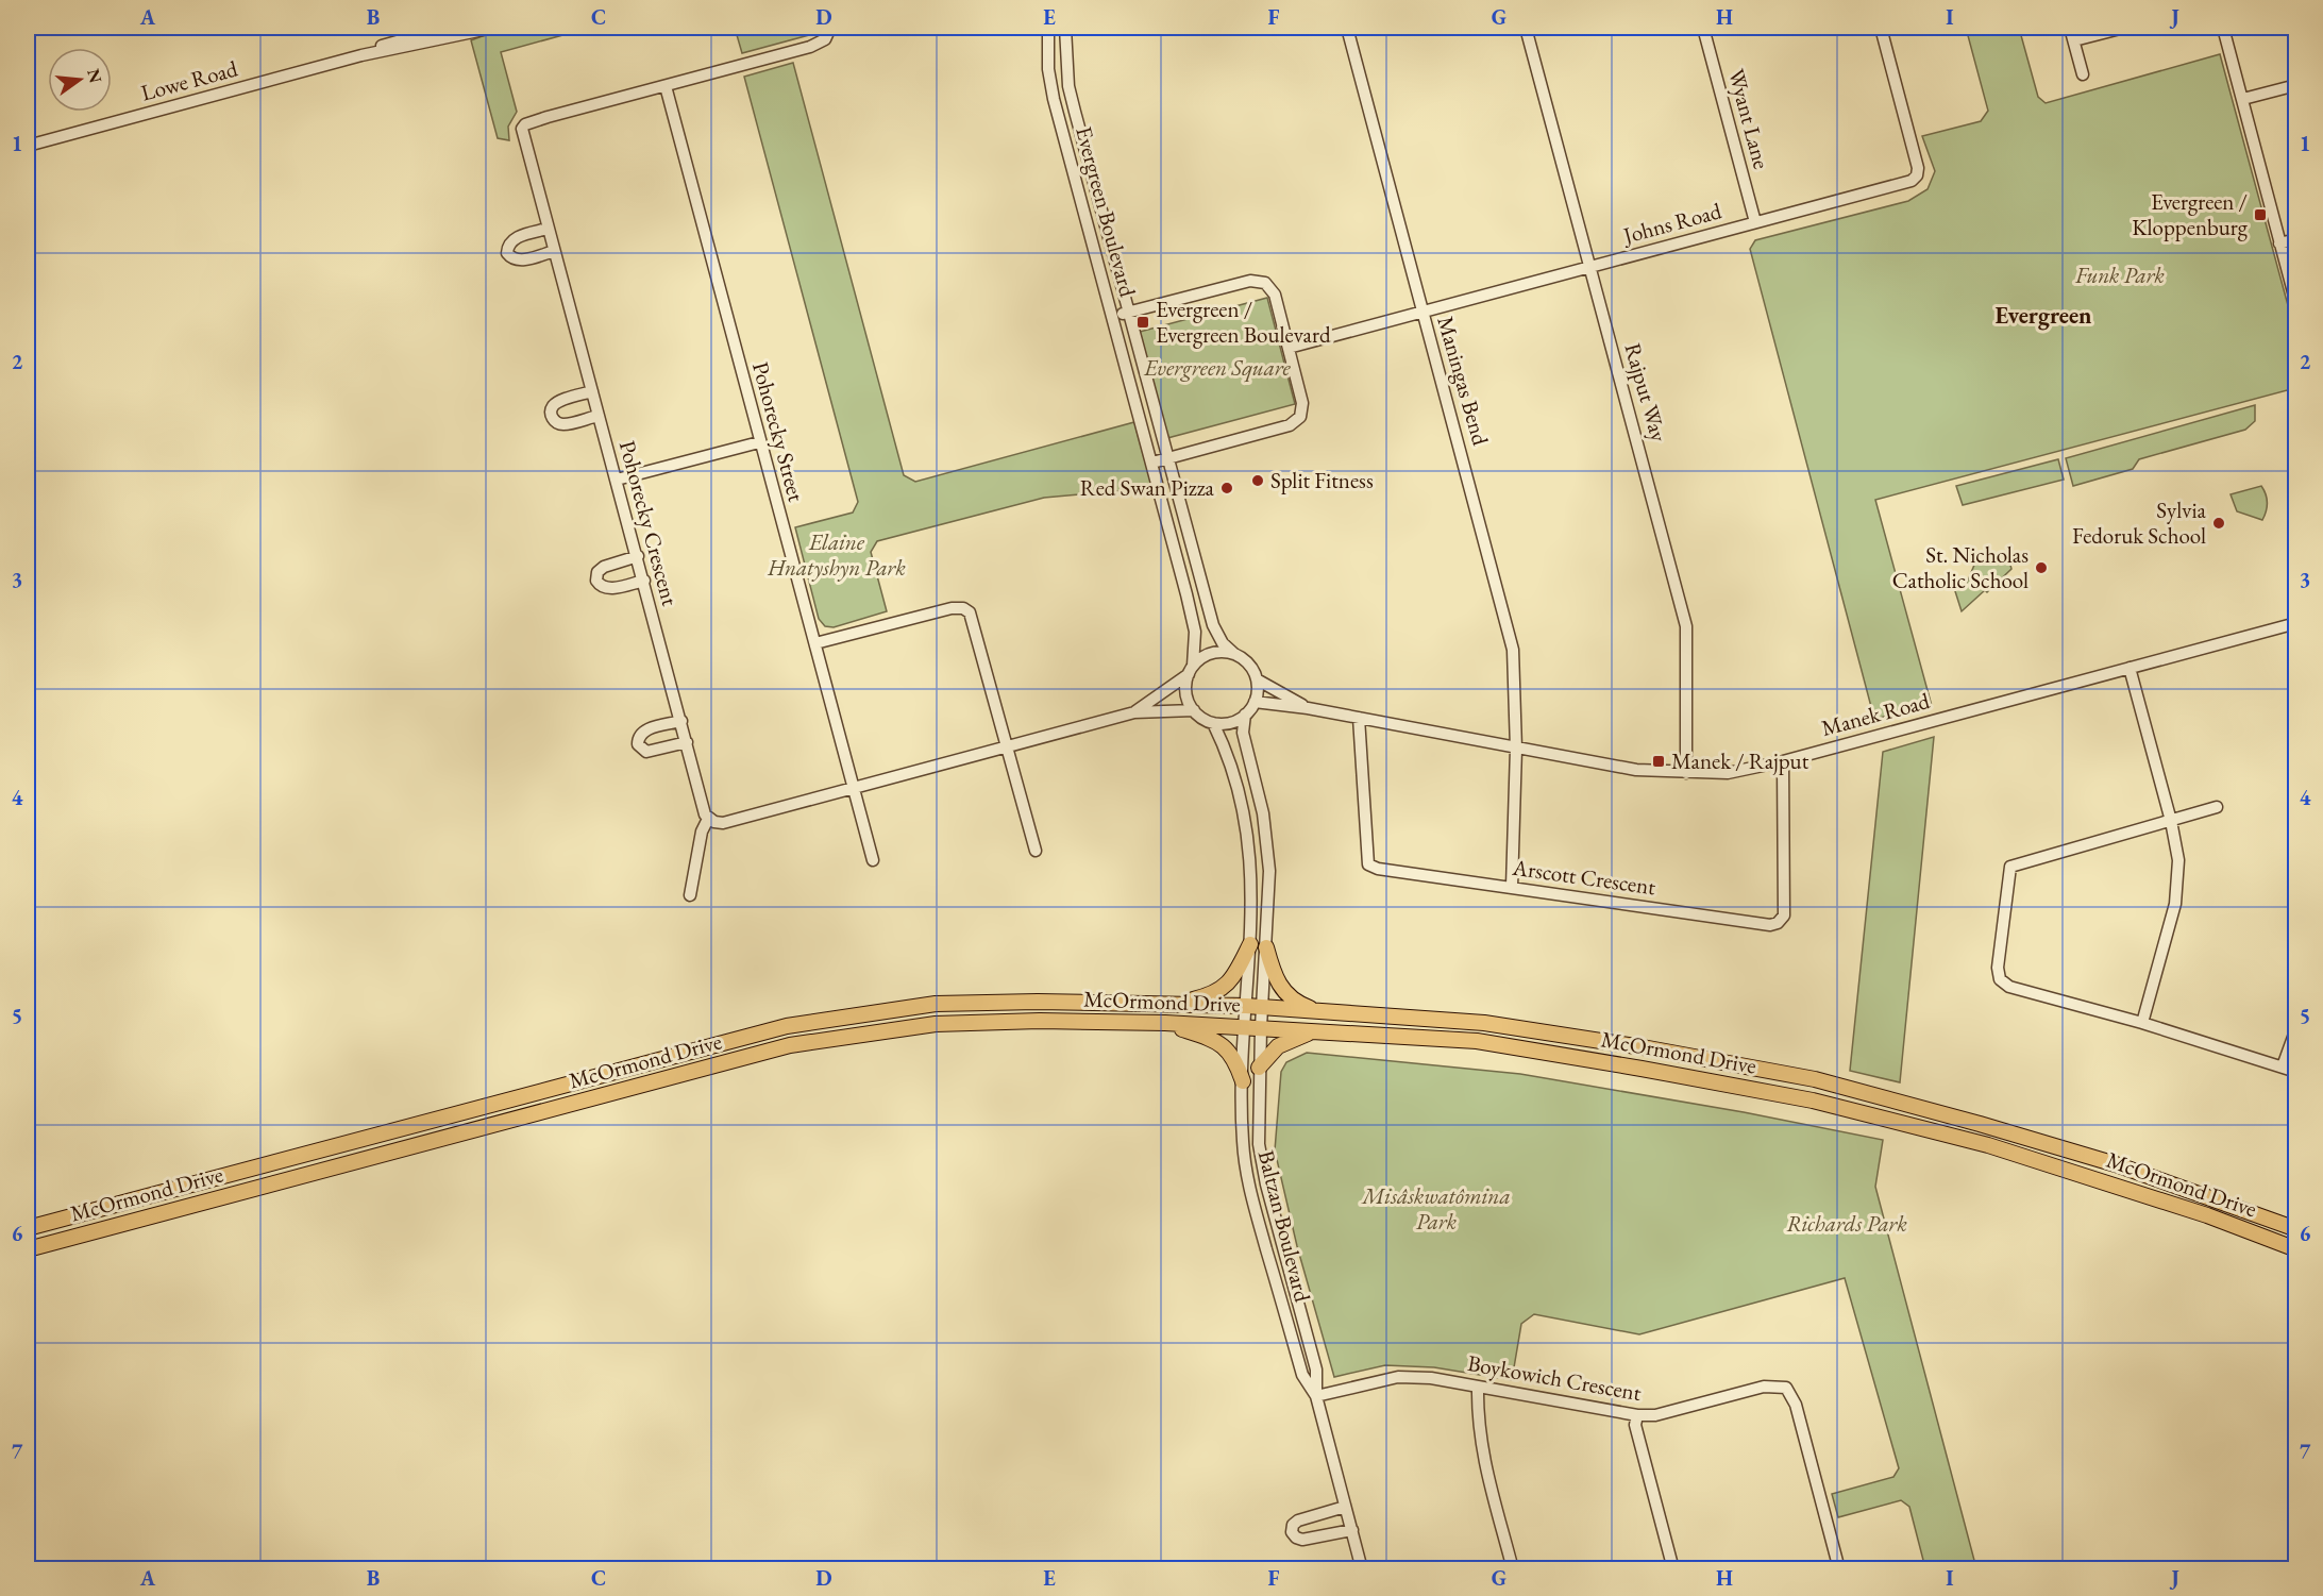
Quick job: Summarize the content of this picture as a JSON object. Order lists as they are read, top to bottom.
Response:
{
  "streets": {
    "main road": ["McOrmond Drive"],
    "street": [
      "Lowe Road",
      "Wyant Lane",
      "Evergreen Boulevard",
      "Johns Road",
      "Maningas Bend",
      "Rajput Way",
      "Pohorecky Street",
      "Pohorecky Crescent",
      "Manek Road",
      "Arscott Crescent",
      "Baltzan Boulevard",
      "Boykowich Crescent"
    ]
  },
  "crossings": [
    ["Wyant Lane", "Johns Road"],
    ["Evergreen Boulevard", "Manek Road"],
    ["Johns Road", "Maningas Bend"],
    ["Johns Road", "Rajput Way"],
    ["Maningas Bend", "Manek Road"],
    ["Maningas Bend", "Arscott Crescent"],
    ["Rajput Way", "Manek Road"],
    ["Pohorecky Street", "Pohorecky Crescent"],
    ["Manek Road", "Arscott Crescent"],
    ["McOrmond Drive", "Baltzan Boulevard"],
    ["Baltzan Boulevard", "Boykowich Crescent"]
  ],
  "districts": ["Evergreen"],
  "parks": [
    "Funk Park",
    "Evergreen Square",
    "Elaine Hnatyshyn Park",
    "Misâskwatômina Park",
    "Richards Park"
  ],
  "places": {
    "transit": ["Evergreen / Kloppenburg", "Evergreen / Evergreen Boulevard", "Manek / Rajput"],
    "other": [
      "Split Fitness",
      "Red Swan Pizza",
      "Sylvia Fedoruk School",
      "St. Nicholas Catholic School"
    ]
  },
  "north": "right",
  "grid": {
    "columns": [
      "A",
      "B",
      "C",
      "D",
      "E",
      "F",
      "G",
      "H",
      "I",
      "J"
    ],
    "rows": [
      "1",
      "2",
      "3",
      "4",
      "5",
      "6",
      "7"
    ]
  }
}
